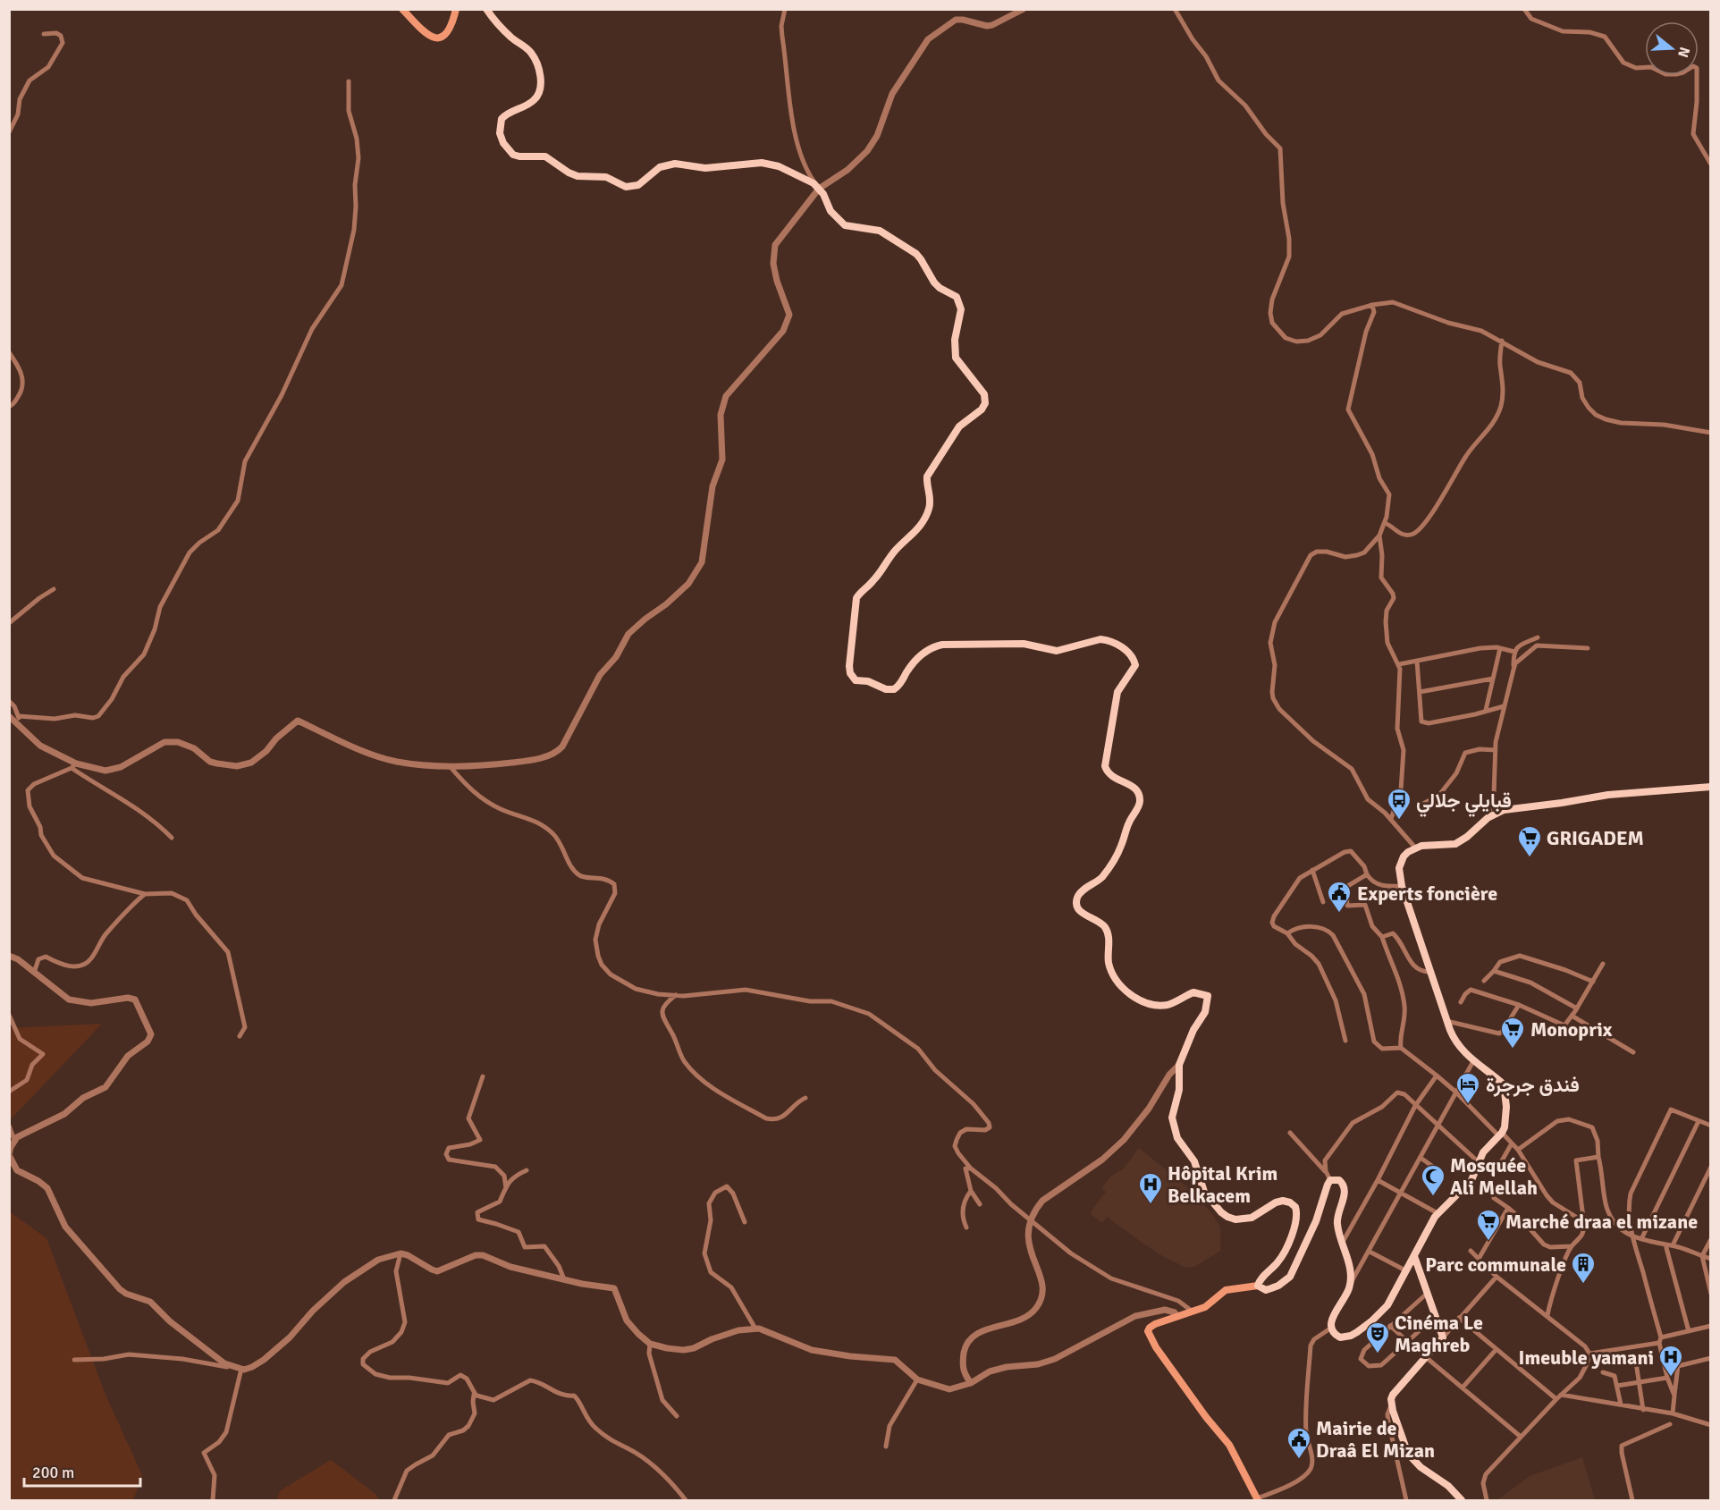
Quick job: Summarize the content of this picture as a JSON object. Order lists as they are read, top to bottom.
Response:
{
  "places": {
    "bus stop": ["قبايلي جلالي"],
    "supermarket": ["GRIGADEM", "Monoprix", "Marché draa el mizane"],
    "public building": ["Experts foncière", "Mairie de Draâ El Mizan"],
    "hotel": ["فندق جرجرة"],
    "mosque": ["Mosquée Ali Mellah"],
    "hospital": ["Hôpital Krim Belkacem", "Imeuble yamani"],
    "building": ["Parc communale"],
    "theatre": ["Cinéma Le Maghreb"]
  },
  "scale_bar": "200 m",
  "north": "right"
}
